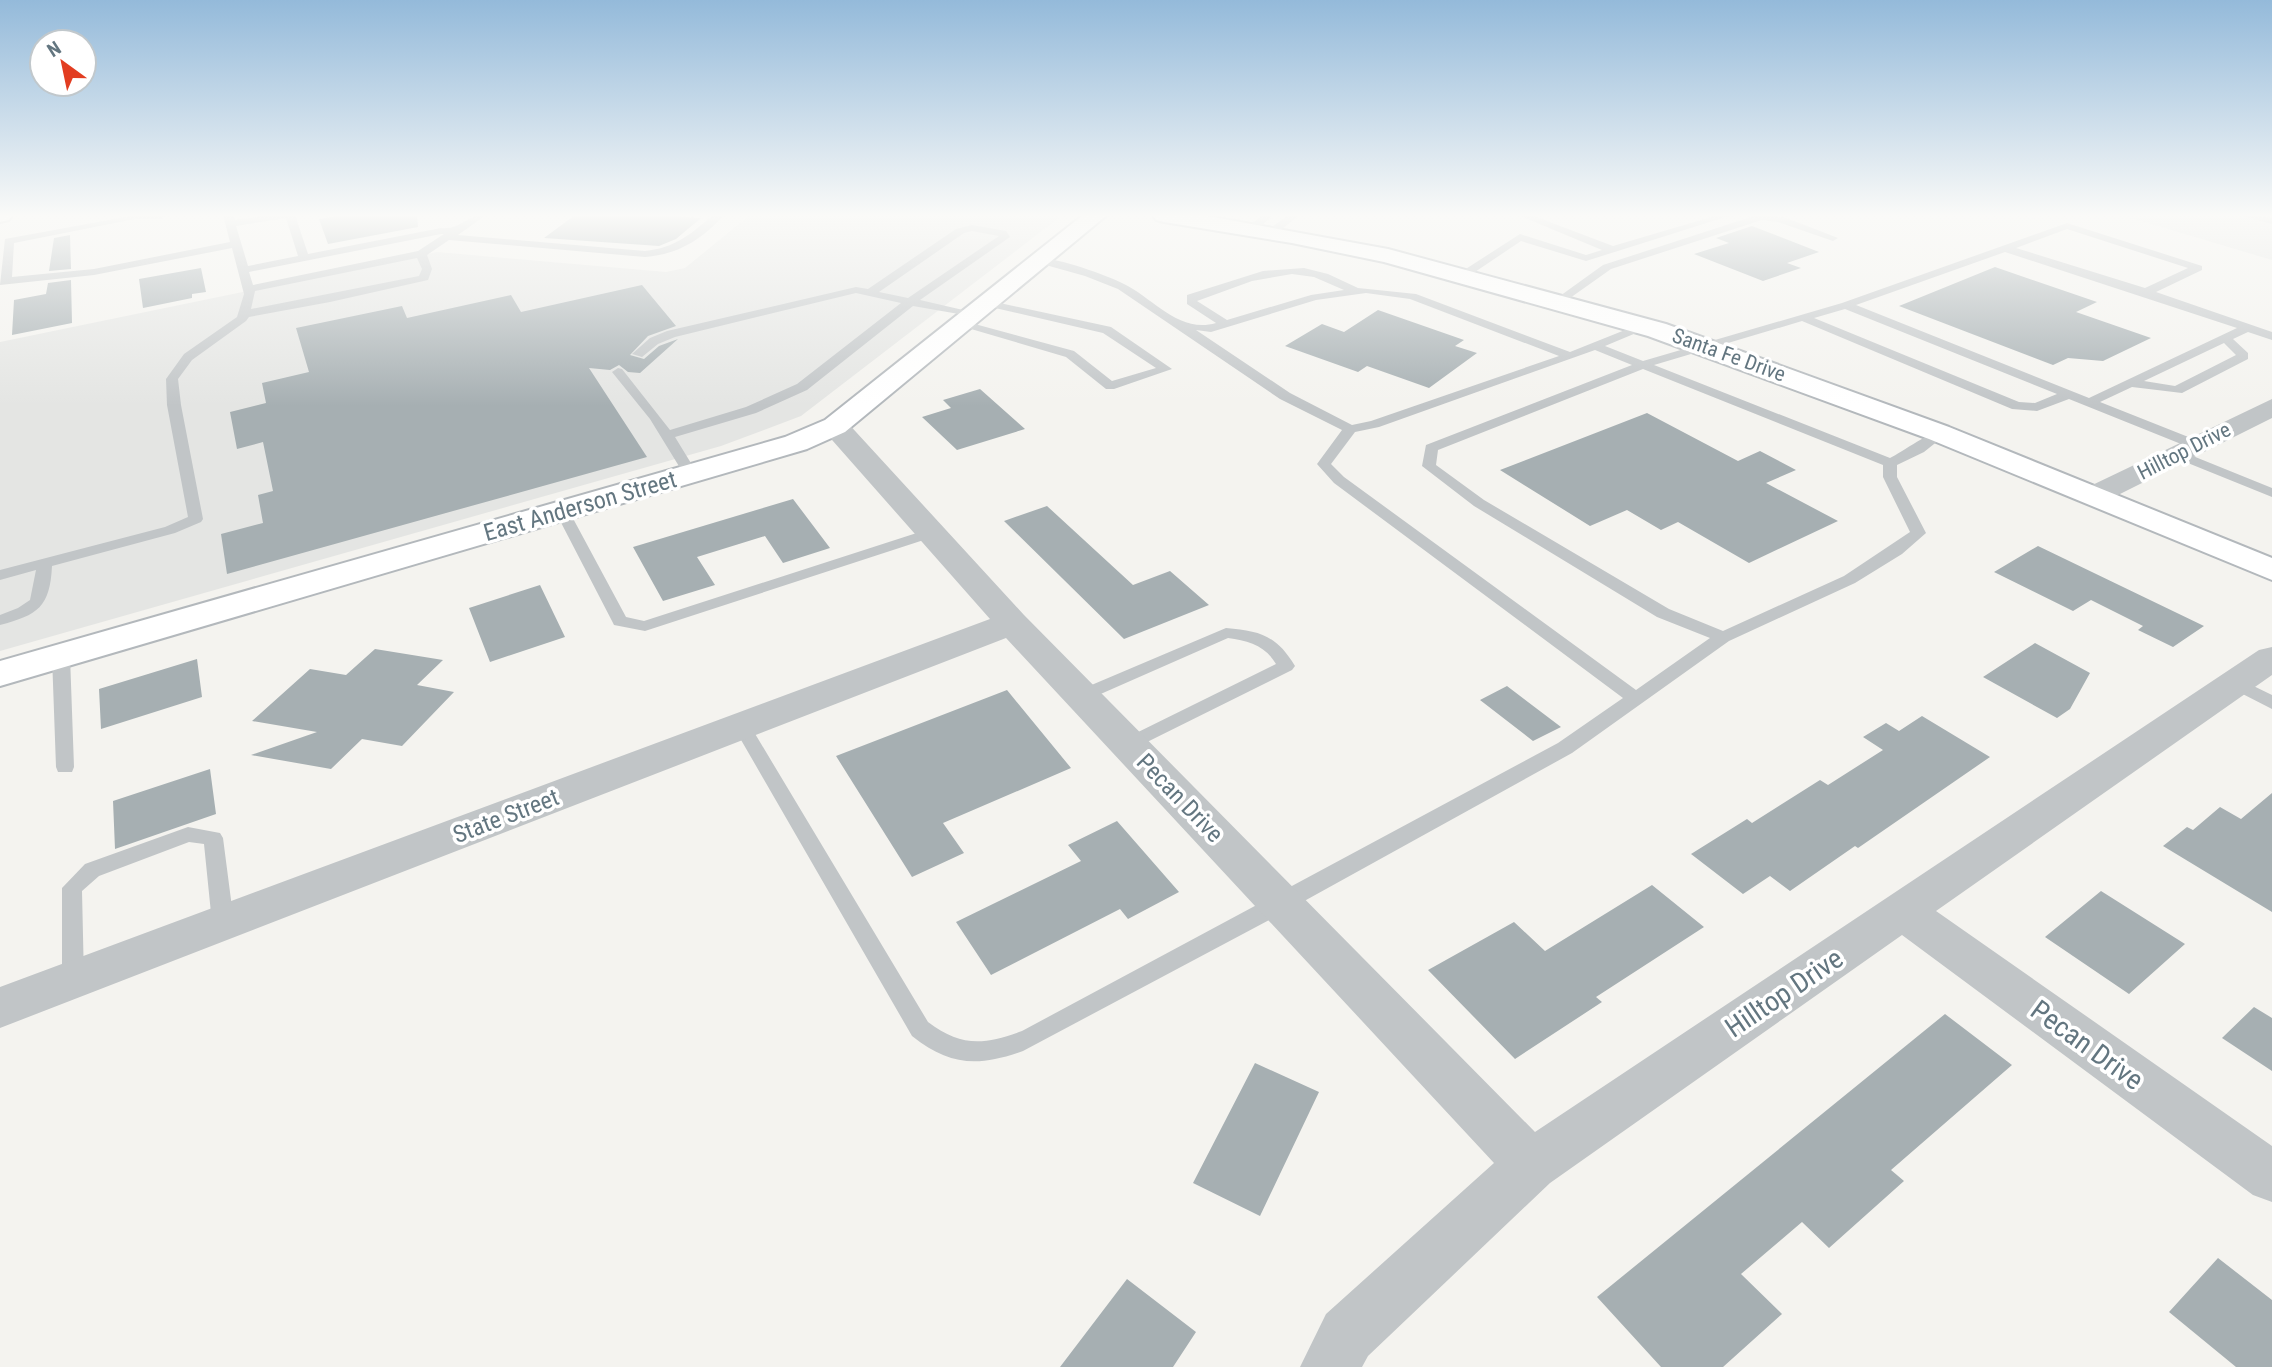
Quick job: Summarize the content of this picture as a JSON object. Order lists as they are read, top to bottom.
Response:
{
  "streets": {
    "street": [
      "Santa Fe Drive",
      "Hilltop Drive",
      "East Anderson Street",
      "Pecan Drive",
      "State Street"
    ]
  },
  "crossings": [
    ["Santa Fe Drive", "Hilltop Drive"],
    ["Hilltop Drive", "Pecan Drive"],
    ["East Anderson Street", "Pecan Drive"],
    ["Pecan Drive", "State Street"]
  ],
  "north": "top left"
}
